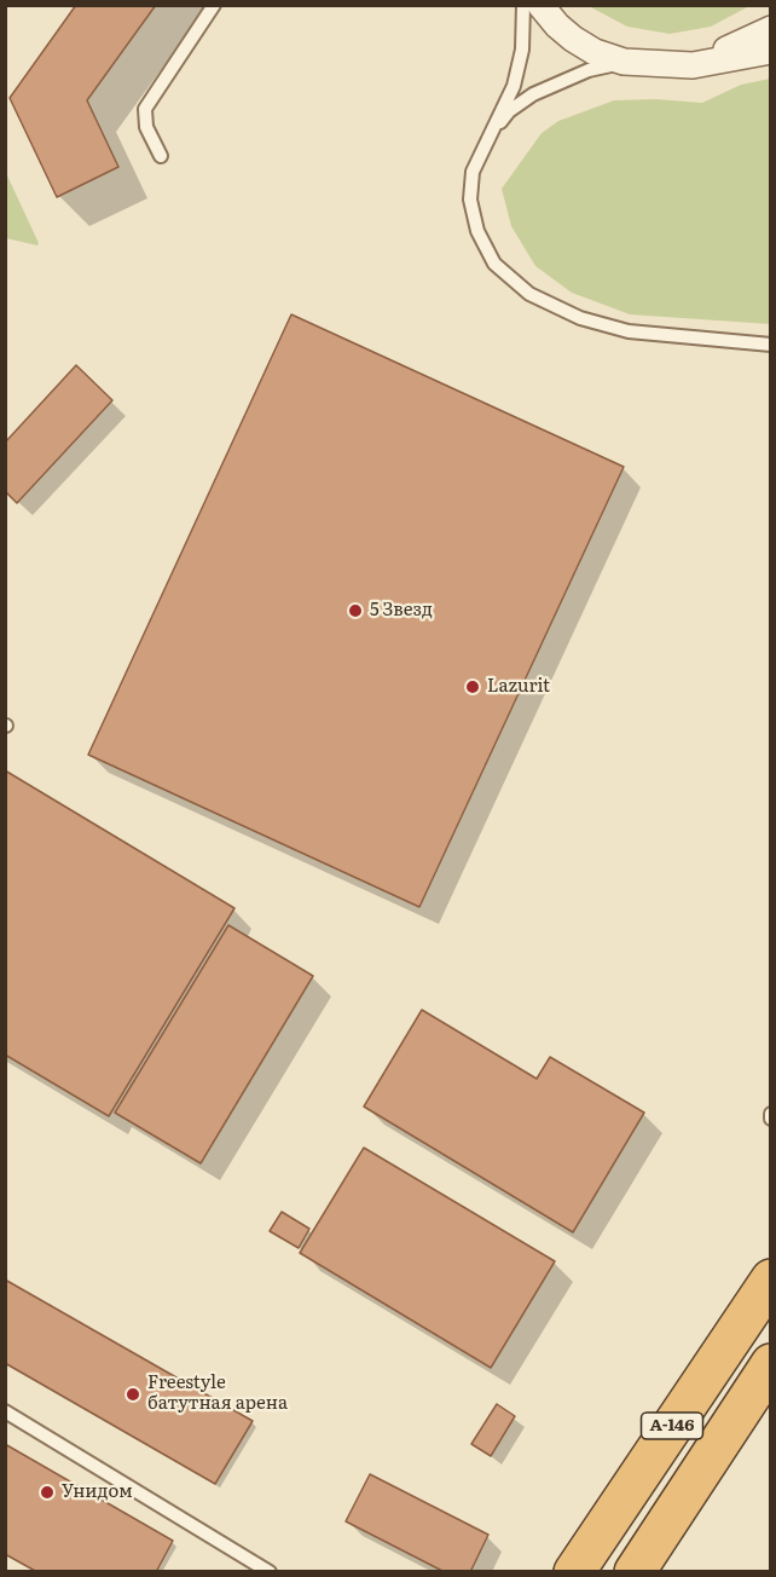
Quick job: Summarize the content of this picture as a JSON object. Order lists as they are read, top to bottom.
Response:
{
  "streets": {
    "highway": ["А-146"]
  },
  "places": [
    "5 Звезд",
    "Lazurit",
    "Freestyle батутная арена",
    "Унидом"
  ]
}
